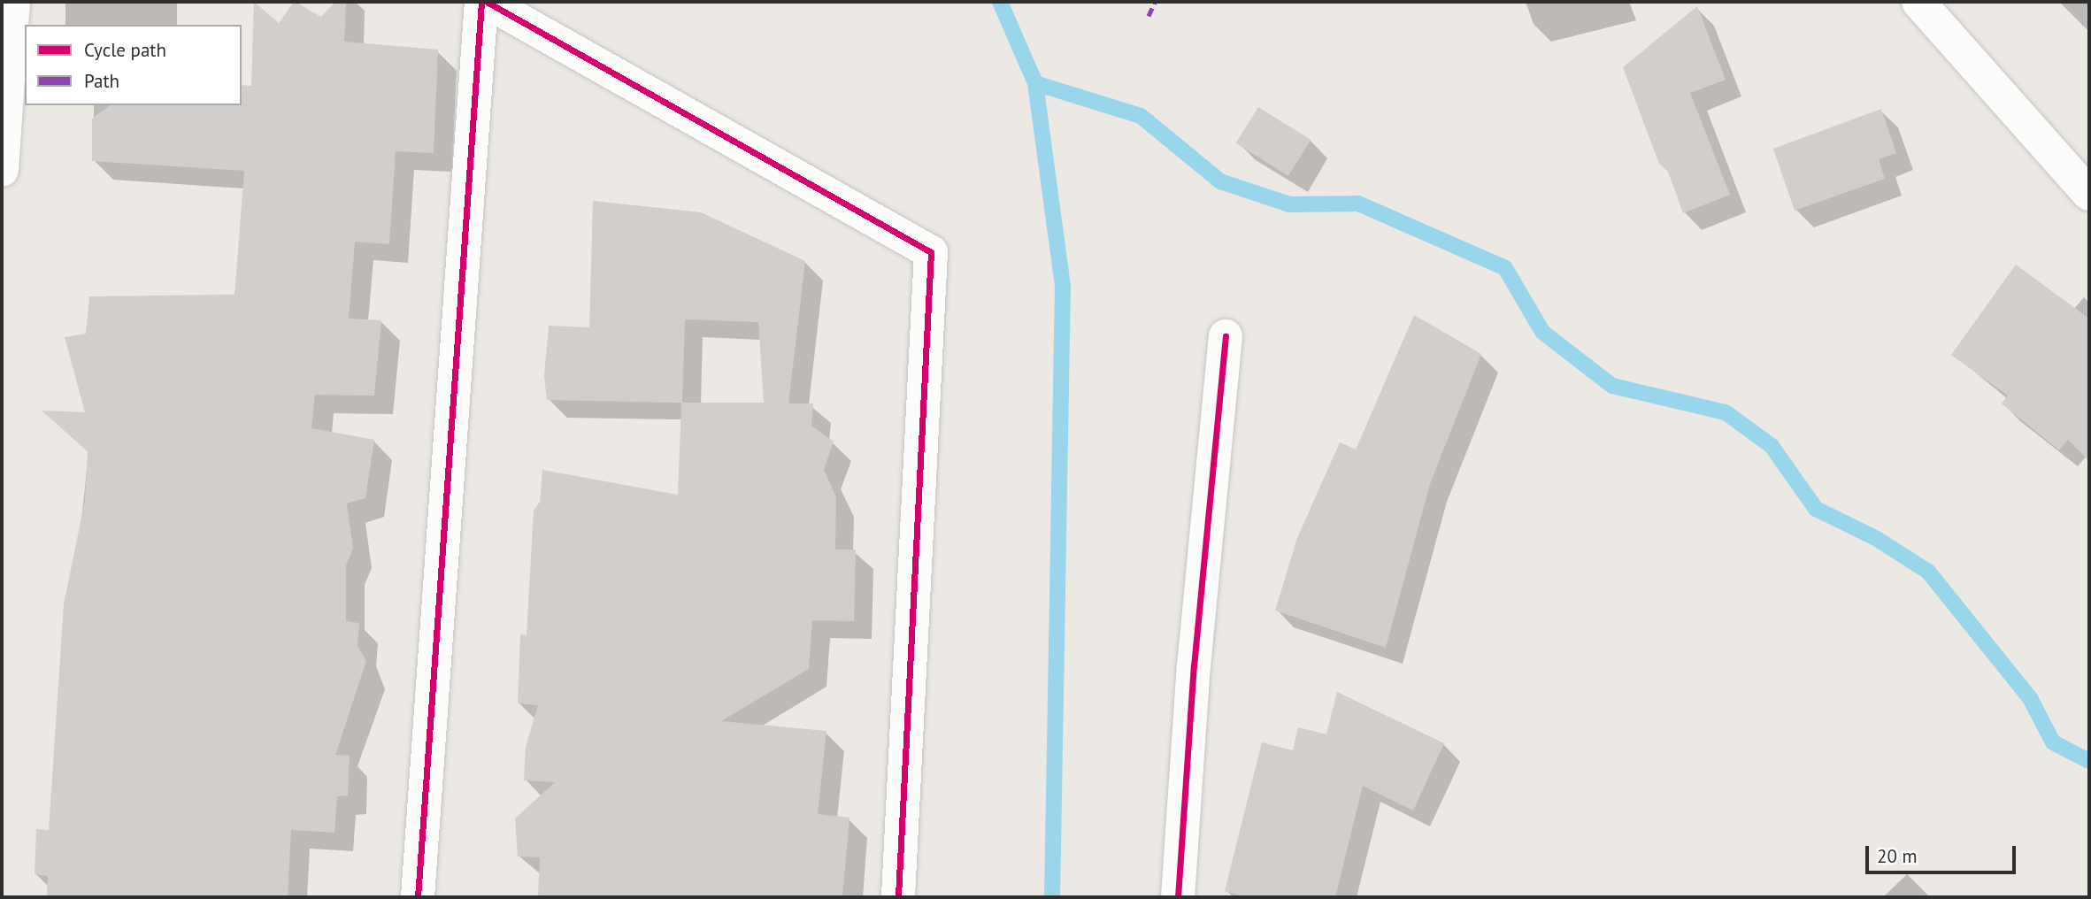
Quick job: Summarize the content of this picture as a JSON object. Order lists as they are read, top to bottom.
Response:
{
  "legend": ["Cycle path", "Path"],
  "scale_bar": "20 m"
}
